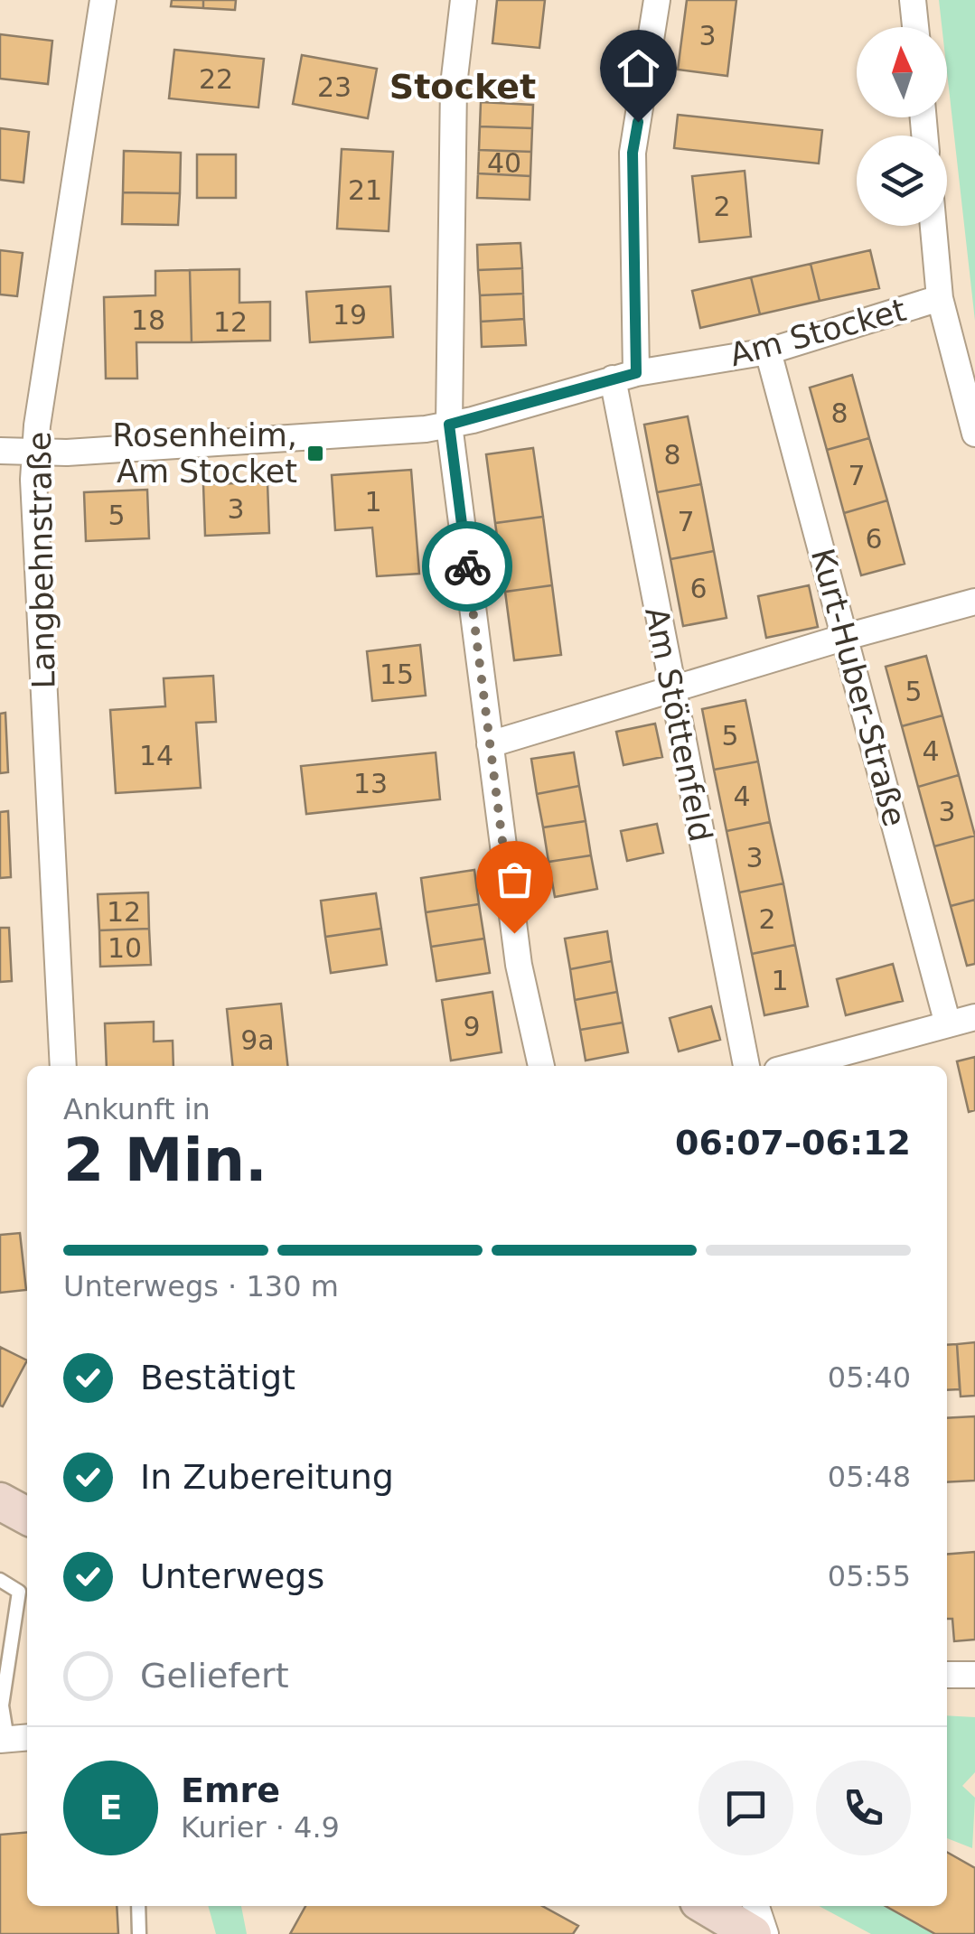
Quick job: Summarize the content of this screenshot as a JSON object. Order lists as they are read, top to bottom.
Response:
{
  "streets": {
    "street": [
      "Am Stocket",
      "Langbehnstraße",
      "Kurt-Huber-Straße",
      "Am Stöttenfeld"
    ]
  },
  "crossings": [
    ["Am Stocket", "Langbehnstraße"],
    ["Am Stocket", "Kurt-Huber-Straße"],
    ["Am Stocket", "Am Stöttenfeld"]
  ],
  "districts": ["Stocket"],
  "places": {
    "transit": ["Rosenheim, Am Stocket"]
  },
  "house_numbers": [
    "3",
    "22",
    "23",
    "40",
    "21",
    "2",
    "19",
    "18",
    "12",
    "8",
    "8",
    "7",
    "1",
    "3",
    "5",
    "7",
    "6",
    "6",
    "15",
    "5",
    "5",
    "4",
    "14",
    "13",
    "4",
    "3",
    "3",
    "12",
    "2",
    "10",
    "1",
    "9",
    "9a"
  ],
  "north": "top",
  "page": {
    "heading": ["2 Min.", "Ankunft in", "06:07–06:12"],
    "panel": ["Emre", "Kurier · 4.9"],
    "bar": "Unterwegs · 130 m",
    "list": [
      ["Bestätigt", "05:40"],
      ["In Zubereitung", "05:48"],
      ["Unterwegs", "05:55"],
      "Geliefert"
    ],
    "round": "E"
  }
}
